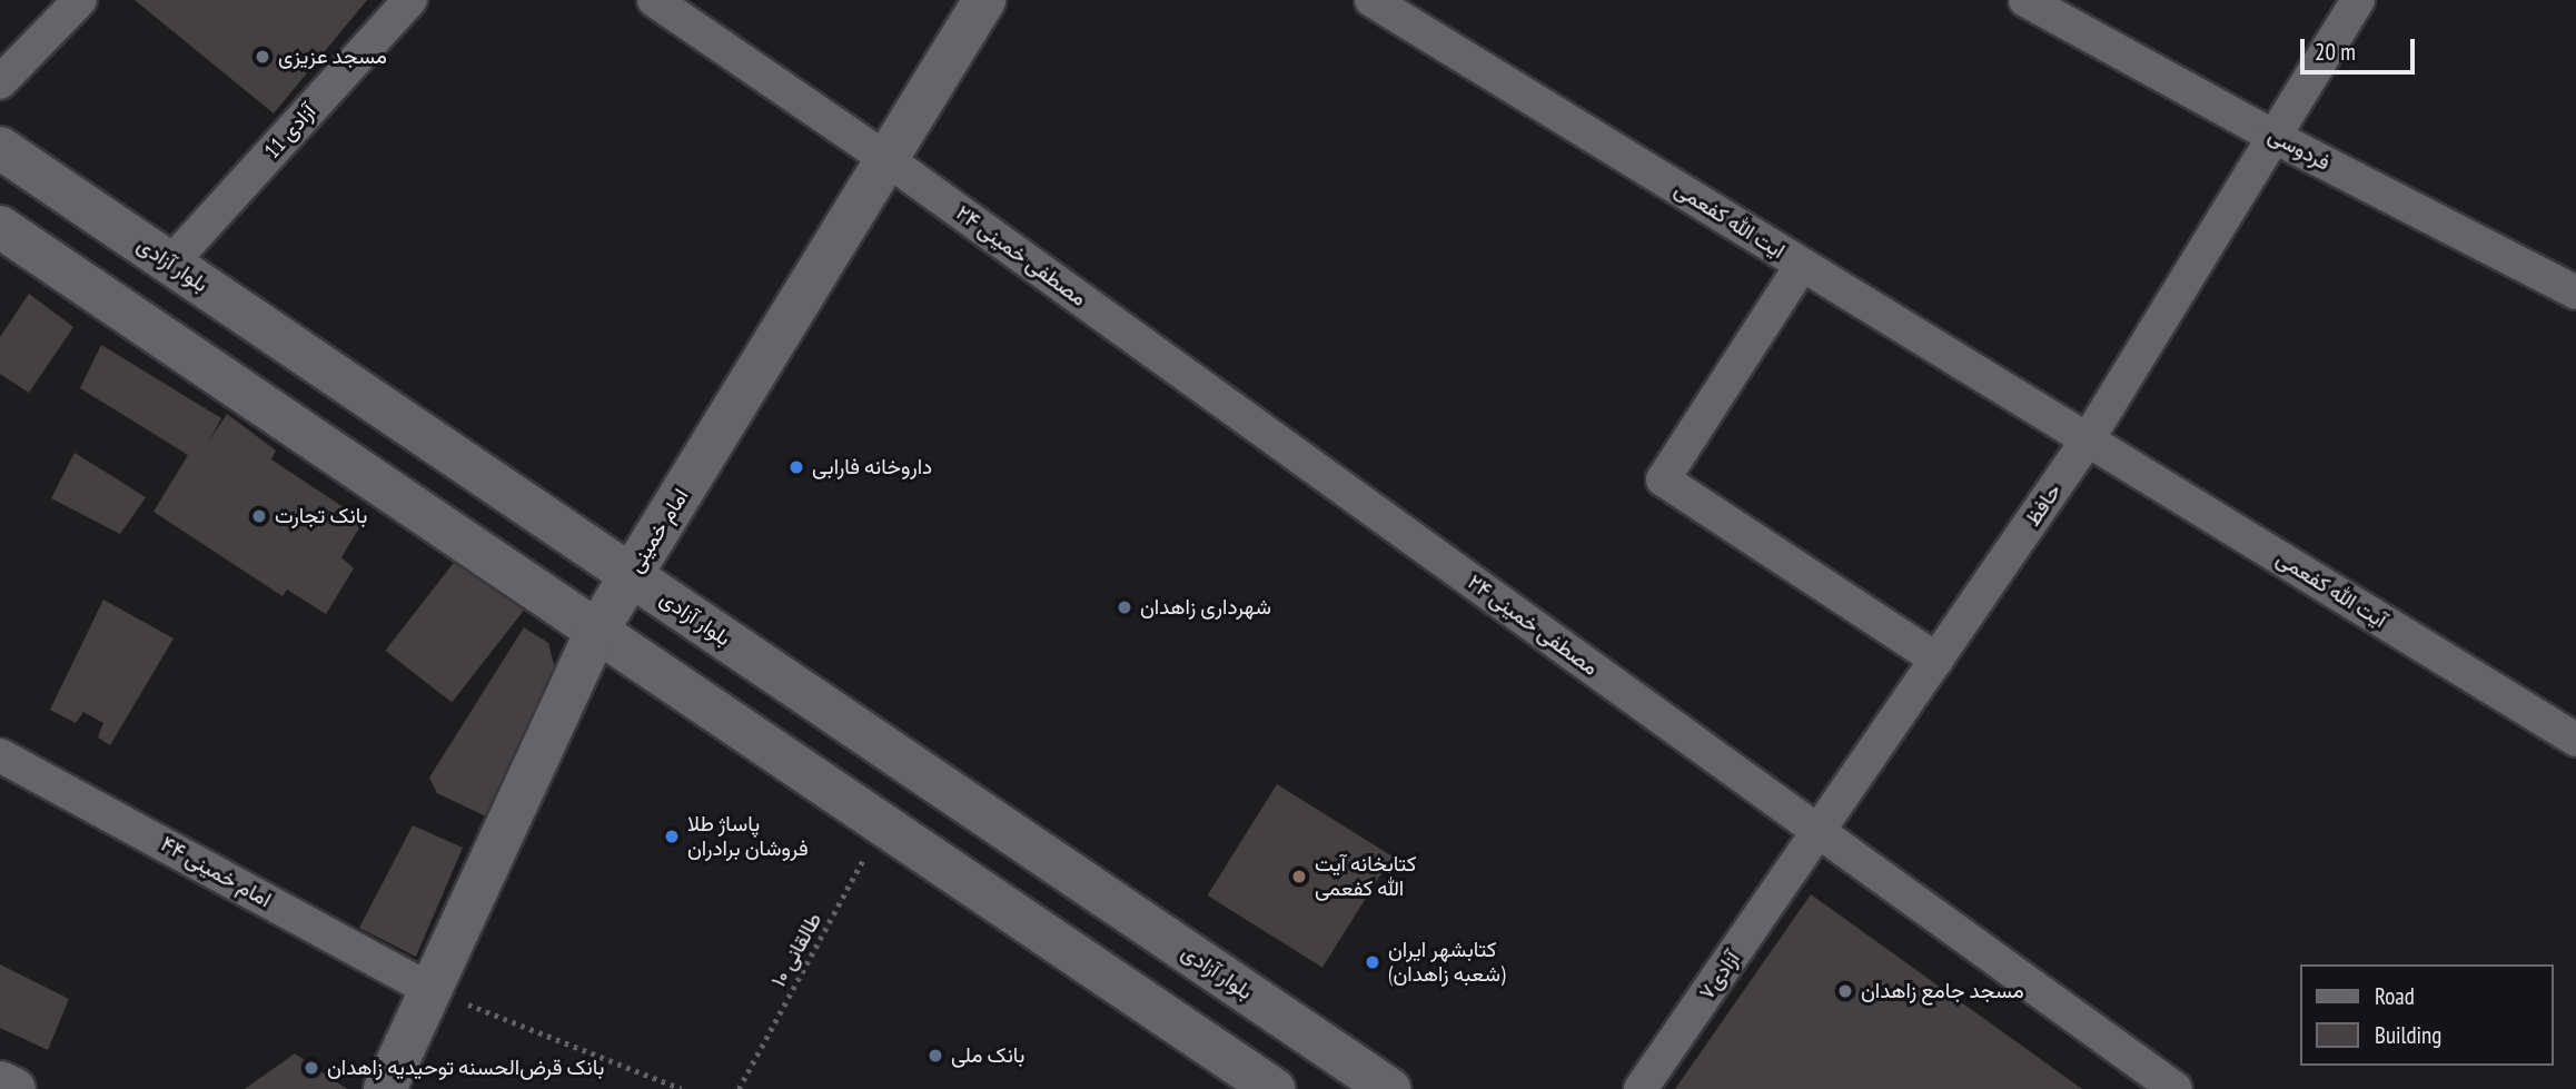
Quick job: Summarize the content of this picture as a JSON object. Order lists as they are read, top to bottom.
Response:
{
  "streets": {
    "main road": ["بلوار آزادی", "امام خمینی"],
    "street": [
      "آزادی 11",
      "فردوسی",
      "ایت الله کفعمی",
      "مصطفی خمینی ۲۴",
      "حافظ",
      "آیت الله کفعمی",
      "امام خمینی ۴۴",
      "آزادی۷"
    ],
    "path": ["طالقانی ۱۰"]
  },
  "crossings": [
    ["آزادی 11", "بلوار آزادی"],
    ["فردوسی", "حافظ"],
    ["ایت الله کفعمی", "حافظ"],
    ["ایت الله کفعمی", "آیت الله کفعمی"],
    ["مصطفی خمینی ۲۴", "حافظ"],
    ["مصطفی خمینی ۲۴", "امام خمینی"],
    ["بلوار آزادی", "امام خمینی"],
    ["حافظ", "آیت الله کفعمی"],
    ["حافظ", "آزادی۷"],
    ["امام خمینی", "امام خمینی ۴۴"]
  ],
  "places": [
    "مسجد عزیزی",
    "داروخانه فارابی",
    "بانک تجارت",
    "شهرداری زاهدان",
    "پاساژ طلا فروشان برادران",
    "کتابخانه آیت الله کفعمی",
    "کتابشهر ایران (شعبه زاهدان)",
    "مسجد جامع زاهدان",
    "بانک ملی",
    "بانک قرض‌الحسنه توحیدیه زاهدان"
  ],
  "legend": ["Road", "Building"],
  "scale_bar": "20 m"
}
